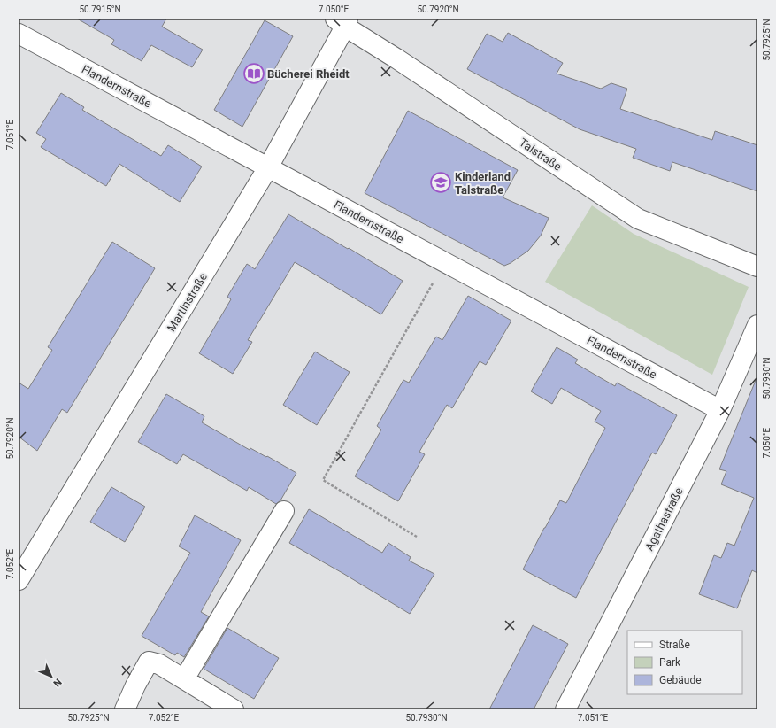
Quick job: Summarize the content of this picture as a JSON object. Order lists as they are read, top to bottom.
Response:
{
  "streets": {
    "street": [
      "Flandernstraße",
      "Talstraße",
      "Martinstraße",
      "Agathastraße"
    ]
  },
  "crossings": [
    ["Flandernstraße", "Martinstraße"],
    ["Flandernstraße", "Agathastraße"],
    ["Talstraße", "Martinstraße"]
  ],
  "places": {
    "library": ["Bücherei Rheidt"],
    "school or university": ["Kinderland Talstraße"]
  },
  "legend": ["Straße", "Park", "Gebäude"],
  "north": "bottom right",
  "coordinates": [
    "50.7915°N",
    "7.050°E",
    "50.7920°N",
    "50.7925°N",
    "7.051°E",
    "50.7930°N",
    "7.052°E"
  ]
}
